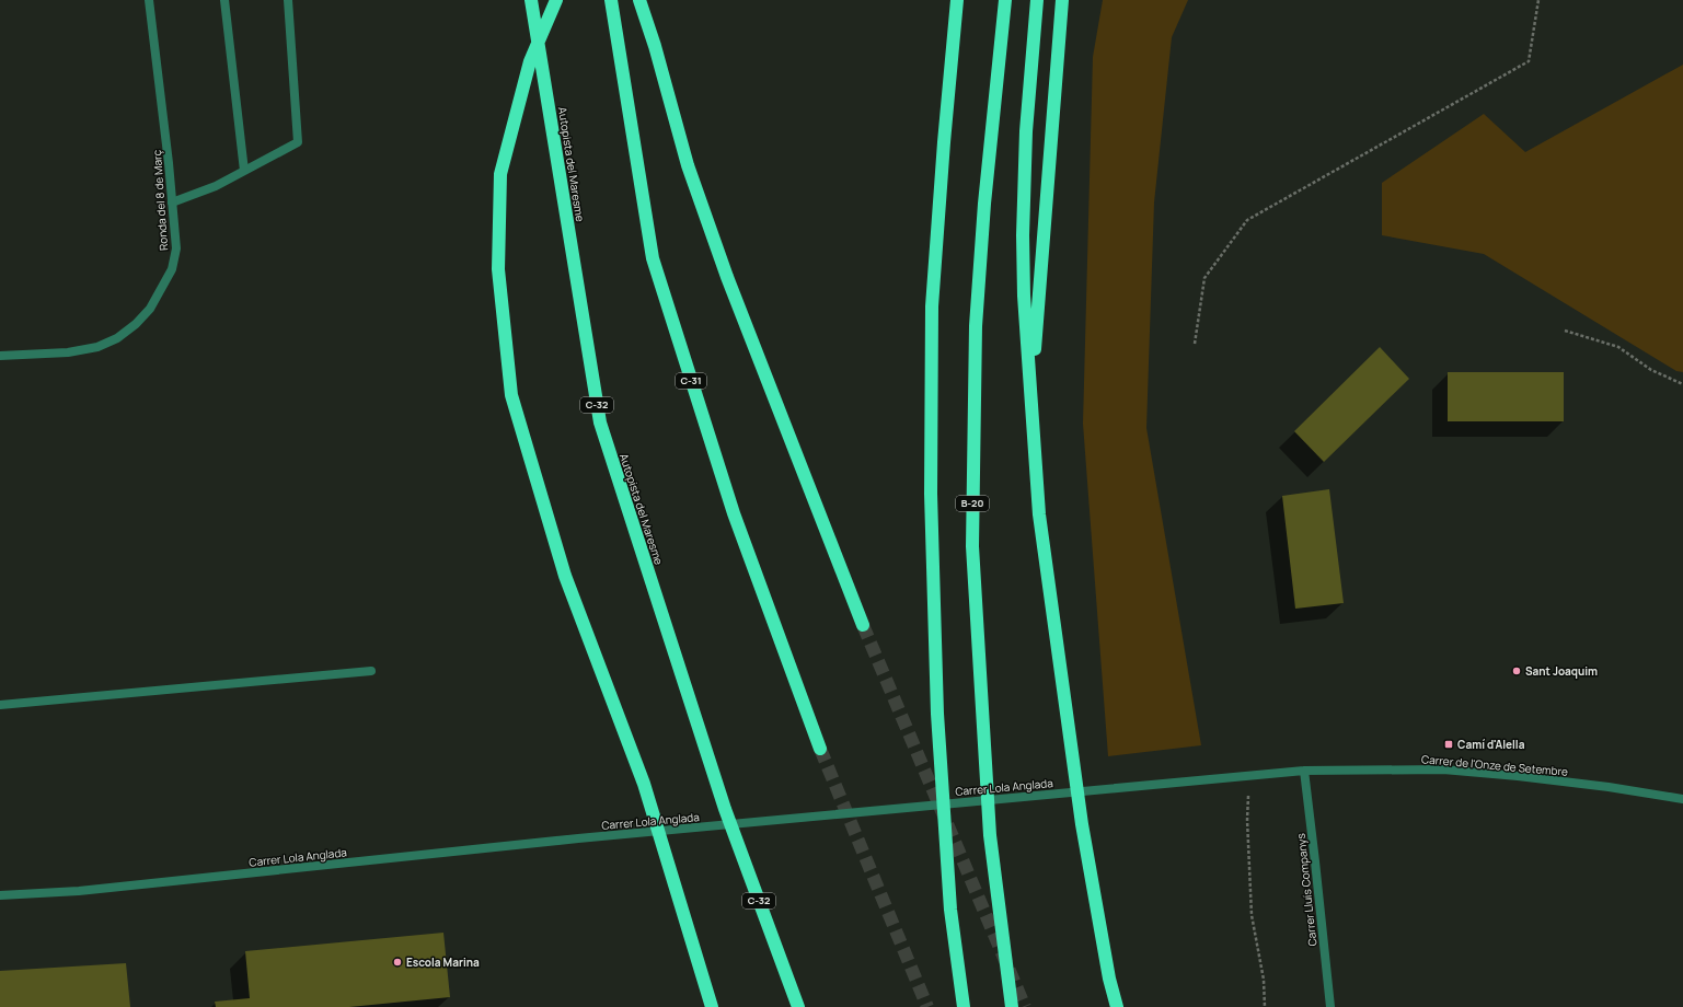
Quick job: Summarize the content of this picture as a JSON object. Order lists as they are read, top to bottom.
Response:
{
  "streets": {
    "highway": [
      "Autopista del Maresme",
      "C-31",
      "C-32",
      "B-20"
    ],
    "street": [
      "Ronda del 8 de Març",
      "Carrer de l'Onze de Setembre",
      "Carrer Lola Anglada",
      "Carrer Lluís Companys"
    ]
  },
  "crossings": [
    ["Carrer de l'Onze de Setembre", "Carrer Lola Anglada"],
    ["Carrer de l'Onze de Setembre", "Carrer Lluís Companys"],
    ["Carrer Lola Anglada", "Carrer Lluís Companys"]
  ],
  "places": {
    "other": ["Sant Joaquim", "Escola Marina"],
    "transit": ["Camí d'Alella"]
  }
}
